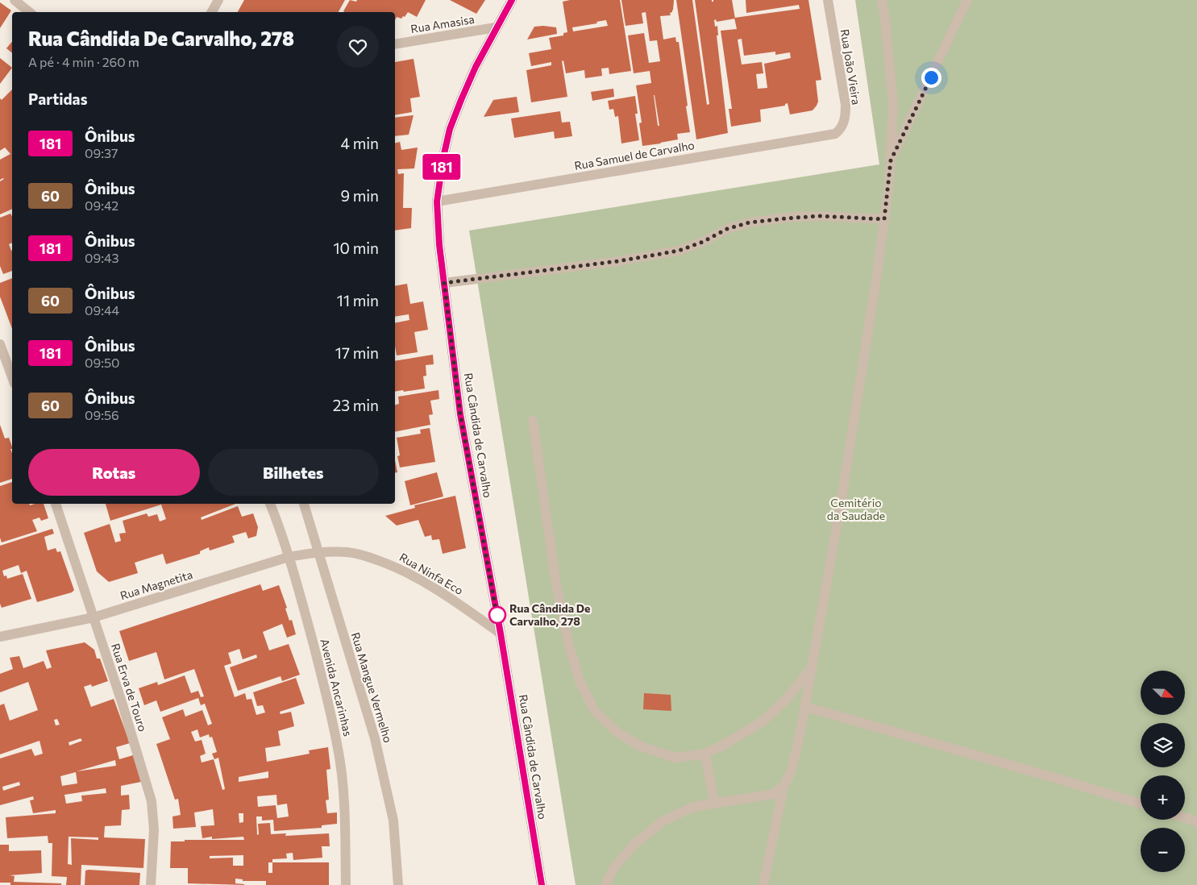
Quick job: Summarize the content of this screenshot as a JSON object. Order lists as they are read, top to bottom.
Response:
{
  "streets": {
    "street": [
      "Rua Amasisa",
      "Rua João Vieira",
      "Rua Samuel de Carvalho",
      "Rua Cândida de Carvalho",
      "Rua Ninfa Eco",
      "Rua Magnetita",
      "Rua Erva de Touro",
      "Avenida Ancarinhas",
      "Rua Mangue Vermelho"
    ]
  },
  "crossings": [
    ["Rua Amasisa", "Rua Cândida de Carvalho"],
    ["Rua João Vieira", "Rua Samuel de Carvalho"],
    ["Rua Samuel de Carvalho", "Rua Cândida de Carvalho"],
    ["Rua Cândida de Carvalho", "Rua Ninfa Eco"],
    ["Rua Ninfa Eco", "Rua Magnetita"],
    ["Rua Ninfa Eco", "Rua Mangue Vermelho"],
    ["Rua Magnetita", "Rua Erva de Touro"],
    ["Rua Magnetita", "Avenida Ancarinhas"],
    ["Rua Magnetita", "Rua Mangue Vermelho"]
  ],
  "parks": ["Cemitério da Saudade"],
  "places": ["Rua Cândida De Carvalho, 278"],
  "lines": ["bus line 181"],
  "north": "bottom right",
  "page": {
    "on_map": "181",
    "heading": [
      ["Rua Cândida De Carvalho, 278", "A pé · 4 min · 260 m"],
      "Partidas"
    ],
    "list": [
      {
        "mark": "181",
        "name": "Ônibus",
        "note": "09:37",
        "value": "4 min"
      },
      {
        "mark": "60",
        "name": "Ônibus",
        "note": "09:42",
        "value": "9 min"
      },
      {
        "mark": "181",
        "name": "Ônibus",
        "note": "09:43",
        "value": "10 min"
      },
      {
        "mark": "60",
        "name": "Ônibus",
        "note": "09:44",
        "value": "11 min"
      },
      {
        "mark": "181",
        "name": "Ônibus",
        "note": "09:50",
        "value": "17 min"
      },
      {
        "mark": "60",
        "name": "Ônibus",
        "note": "09:56",
        "value": "23 min"
      }
    ],
    "buttons": ["Rotas", "Bilhetes"],
    "map_buttons": ["+", "−"]
  }
}
